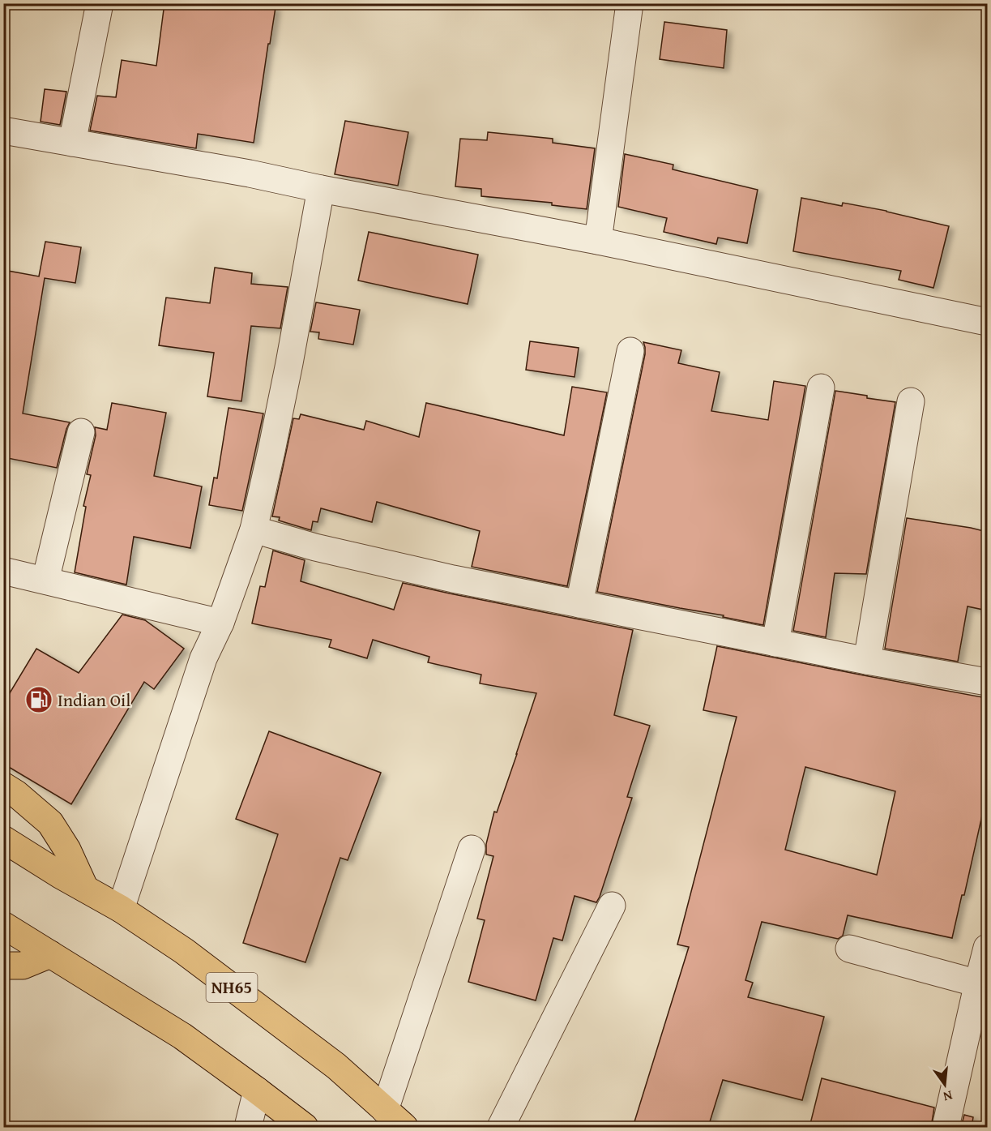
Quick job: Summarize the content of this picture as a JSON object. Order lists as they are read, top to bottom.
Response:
{
  "streets": {
    "main road": ["NH65"]
  },
  "places": {
    "fuel station": ["Indian Oil"]
  },
  "north": "bottom"
}
